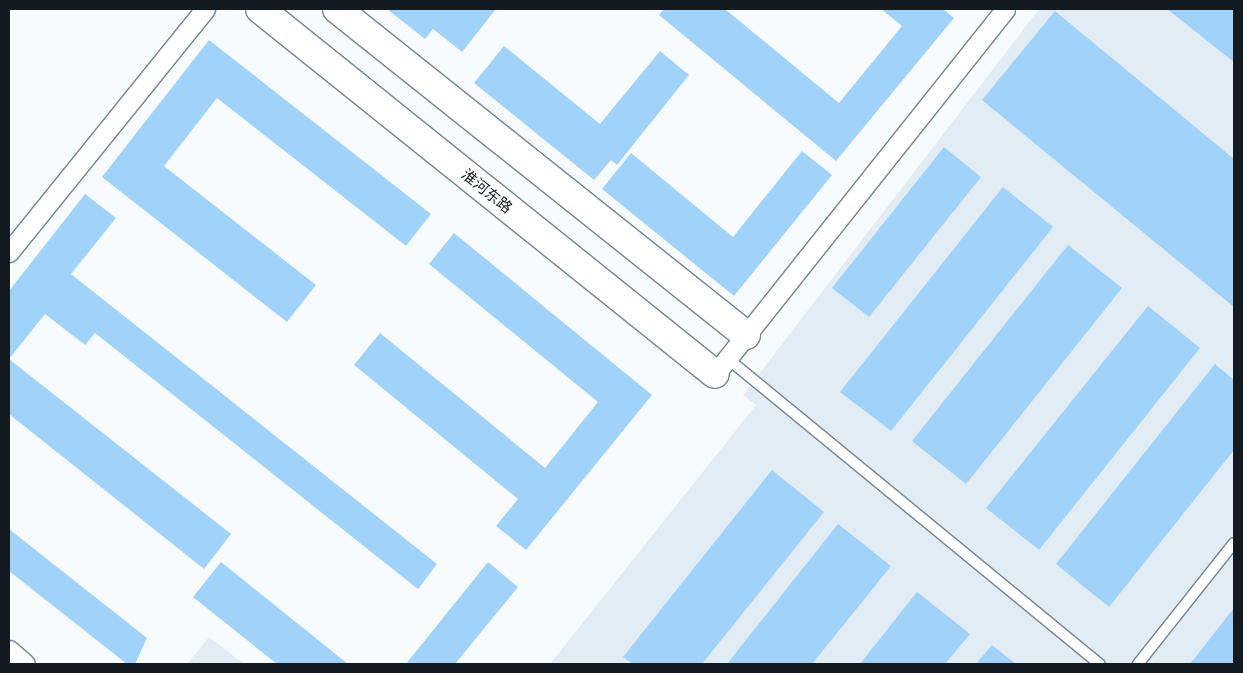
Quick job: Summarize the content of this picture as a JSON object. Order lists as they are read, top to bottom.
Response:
{
  "streets": {
    "main road": ["淮河东路"]
  }
}
